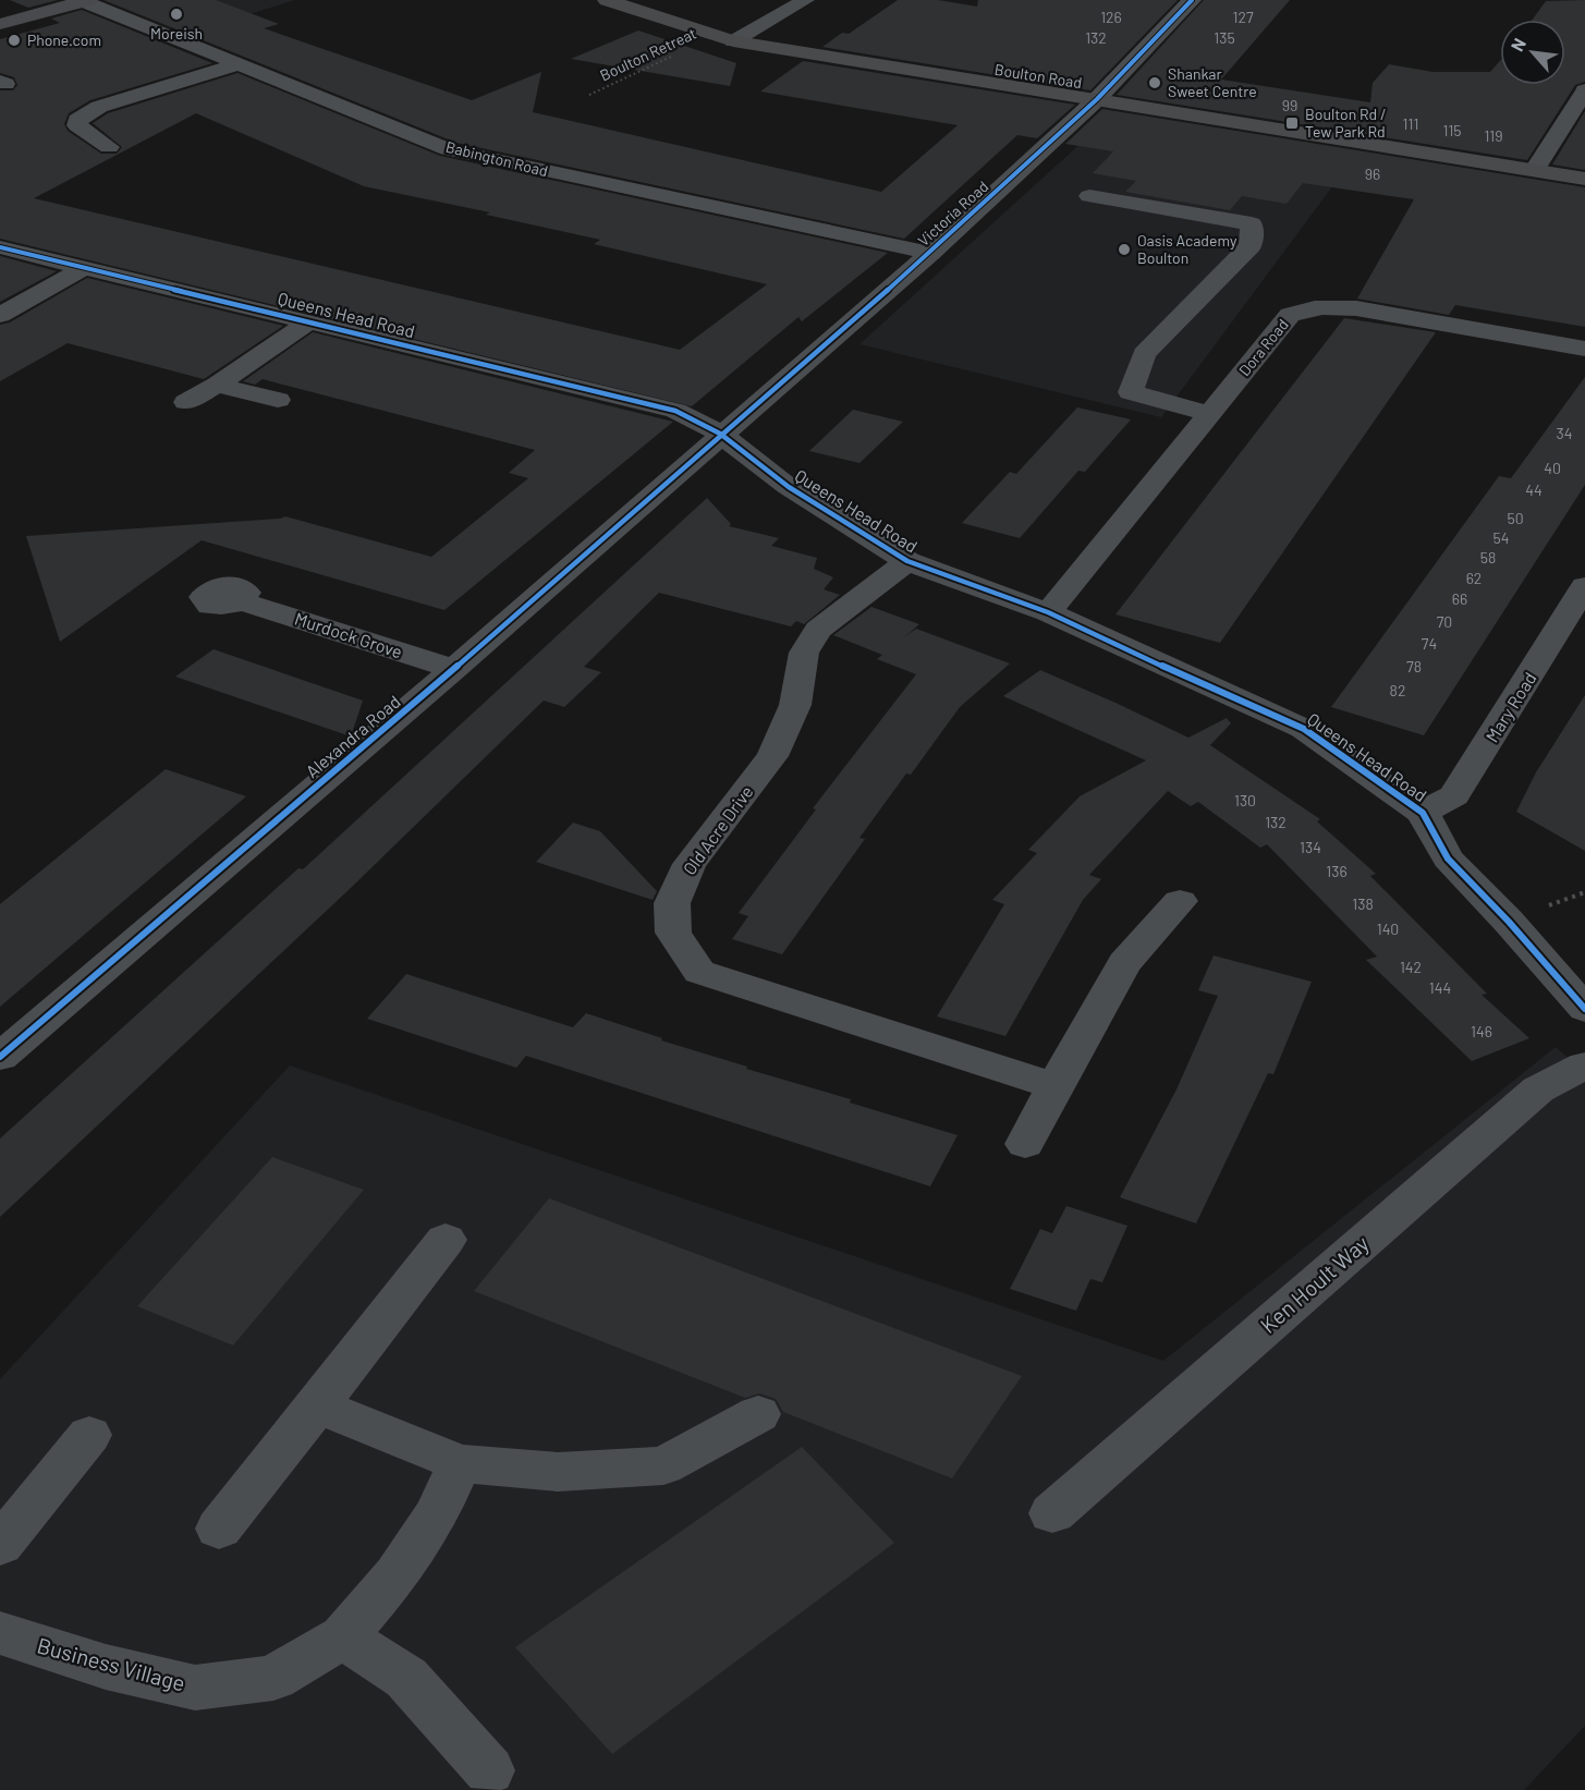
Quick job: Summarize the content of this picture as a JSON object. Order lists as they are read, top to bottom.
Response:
{
  "streets": {
    "main road": ["Boulton Road"],
    "street": [
      "Babington Road",
      "Victoria Road",
      "Queens Head Road",
      "Dora Road",
      "Murdock Grove",
      "Mary Road",
      "Alexandra Road",
      "Old Acre Drive",
      "Ken Hoult Way",
      "Business Village"
    ],
    "path": ["Boulton Retreat"]
  },
  "crossings": [
    ["Boulton Retreat", "Boulton Road"],
    ["Boulton Road", "Victoria Road"],
    ["Babington Road", "Victoria Road"],
    ["Victoria Road", "Queens Head Road"],
    ["Victoria Road", "Alexandra Road"],
    ["Queens Head Road", "Dora Road"],
    ["Queens Head Road", "Mary Road"],
    ["Queens Head Road", "Alexandra Road"],
    ["Queens Head Road", "Old Acre Drive"],
    ["Murdock Grove", "Alexandra Road"]
  ],
  "places": {
    "other": [
      "Moreish",
      "Phone.com",
      "Shankar Sweet Centre",
      "Oasis Academy Boulton"
    ],
    "transit": ["Boulton Rd / Tew Park Rd"]
  },
  "house_numbers": [
    "126",
    "127",
    "132",
    "135",
    "99",
    "111",
    "115",
    "119",
    "96",
    "34",
    "40",
    "44",
    "50",
    "54",
    "58",
    "62",
    "66",
    "70",
    "74",
    "78",
    "82",
    "130",
    "132",
    "134",
    "136",
    "138",
    "140",
    "142",
    "144",
    "146"
  ],
  "north": "top left"
}
